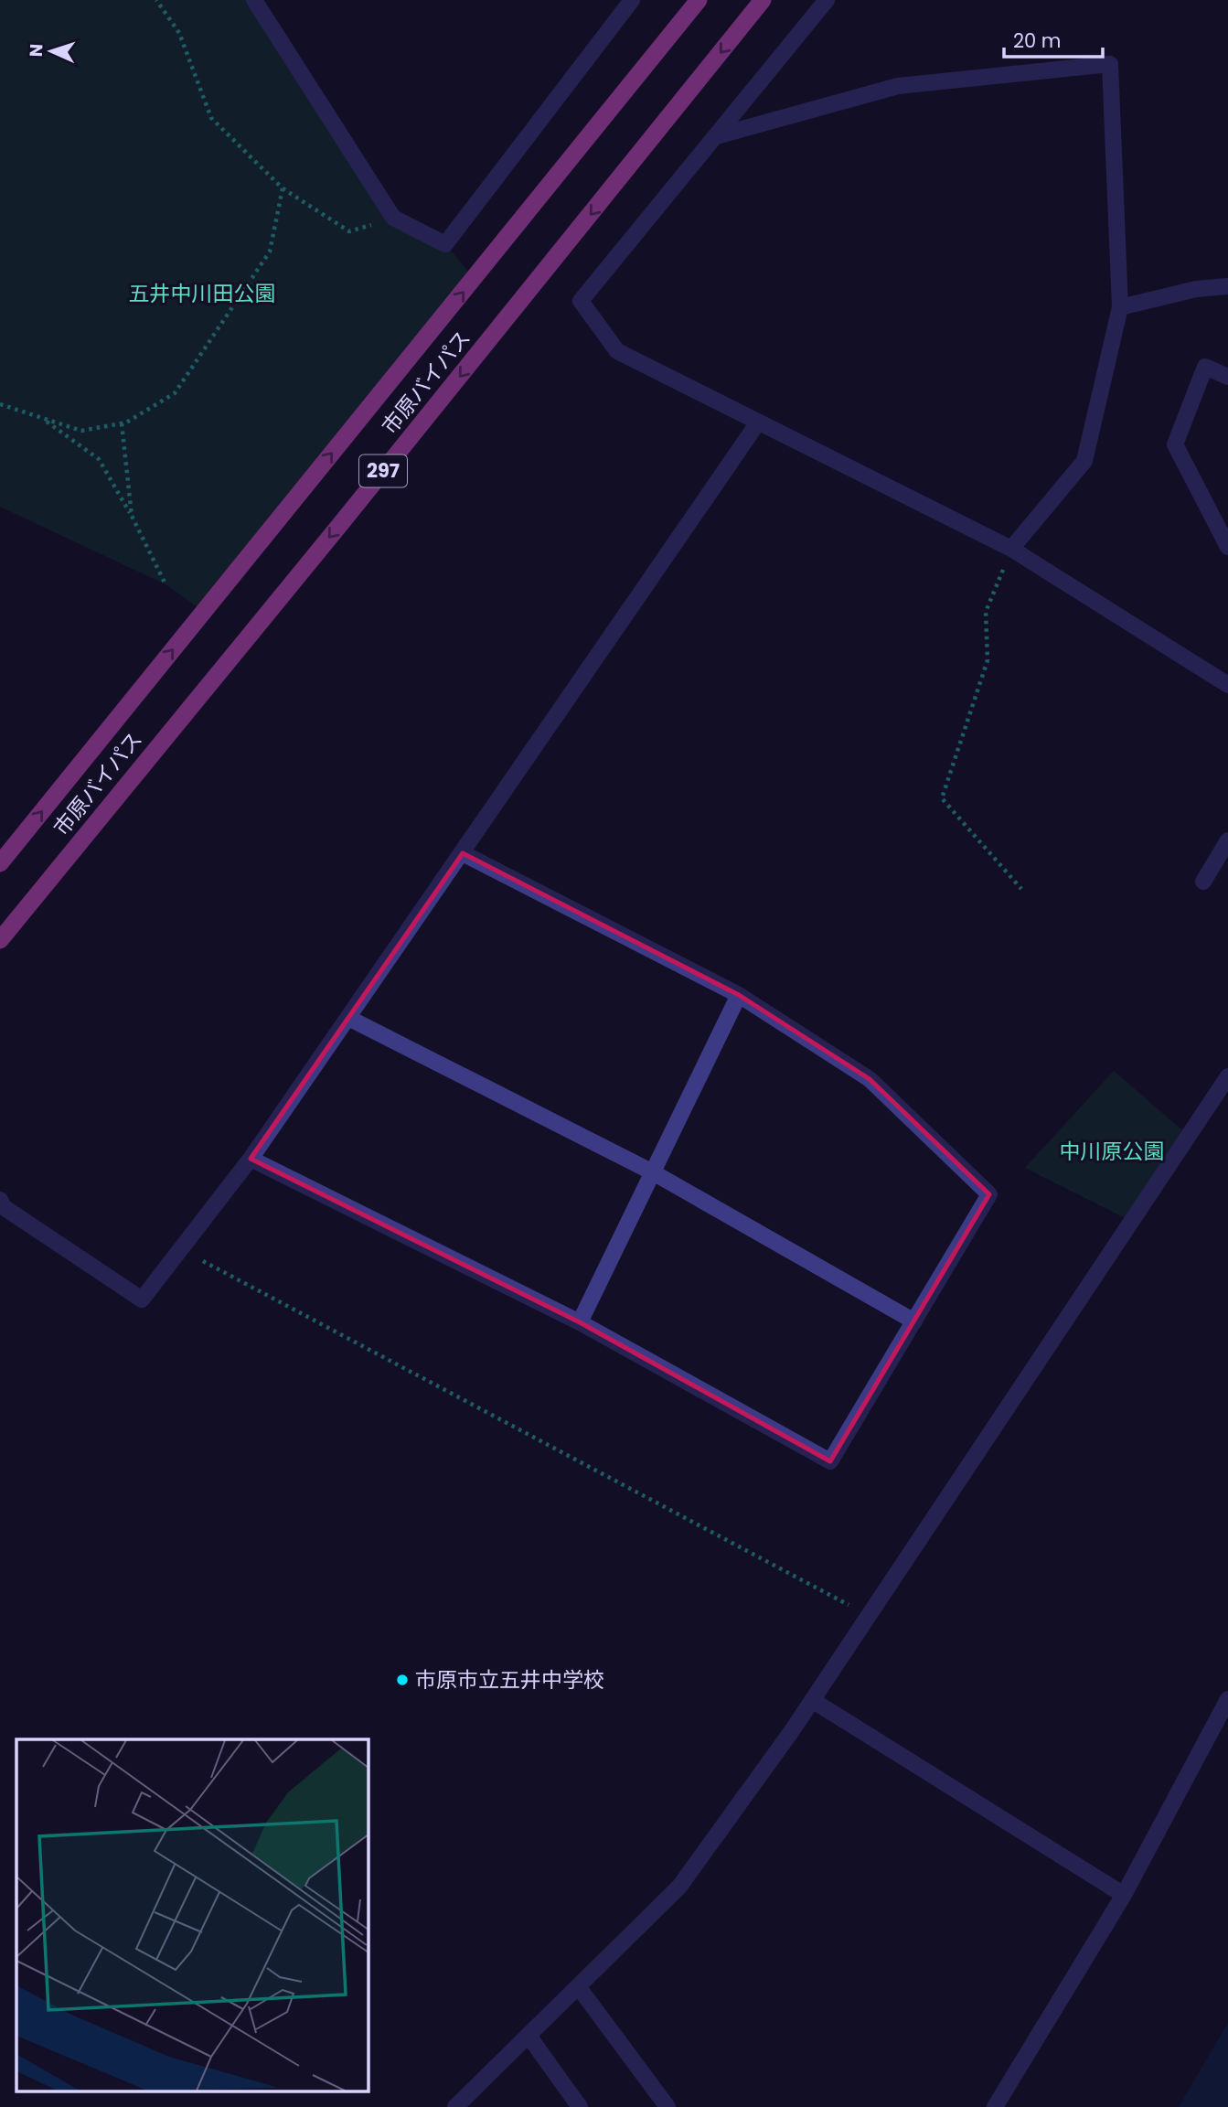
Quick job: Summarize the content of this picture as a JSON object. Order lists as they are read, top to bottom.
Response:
{
  "streets": {
    "highway": ["市原バイパス", "297"]
  },
  "parks": ["五井中川田公園", "中川原公園"],
  "places": ["市原市立五井中学校"],
  "scale_bar": "20 m",
  "north": "left"
}
